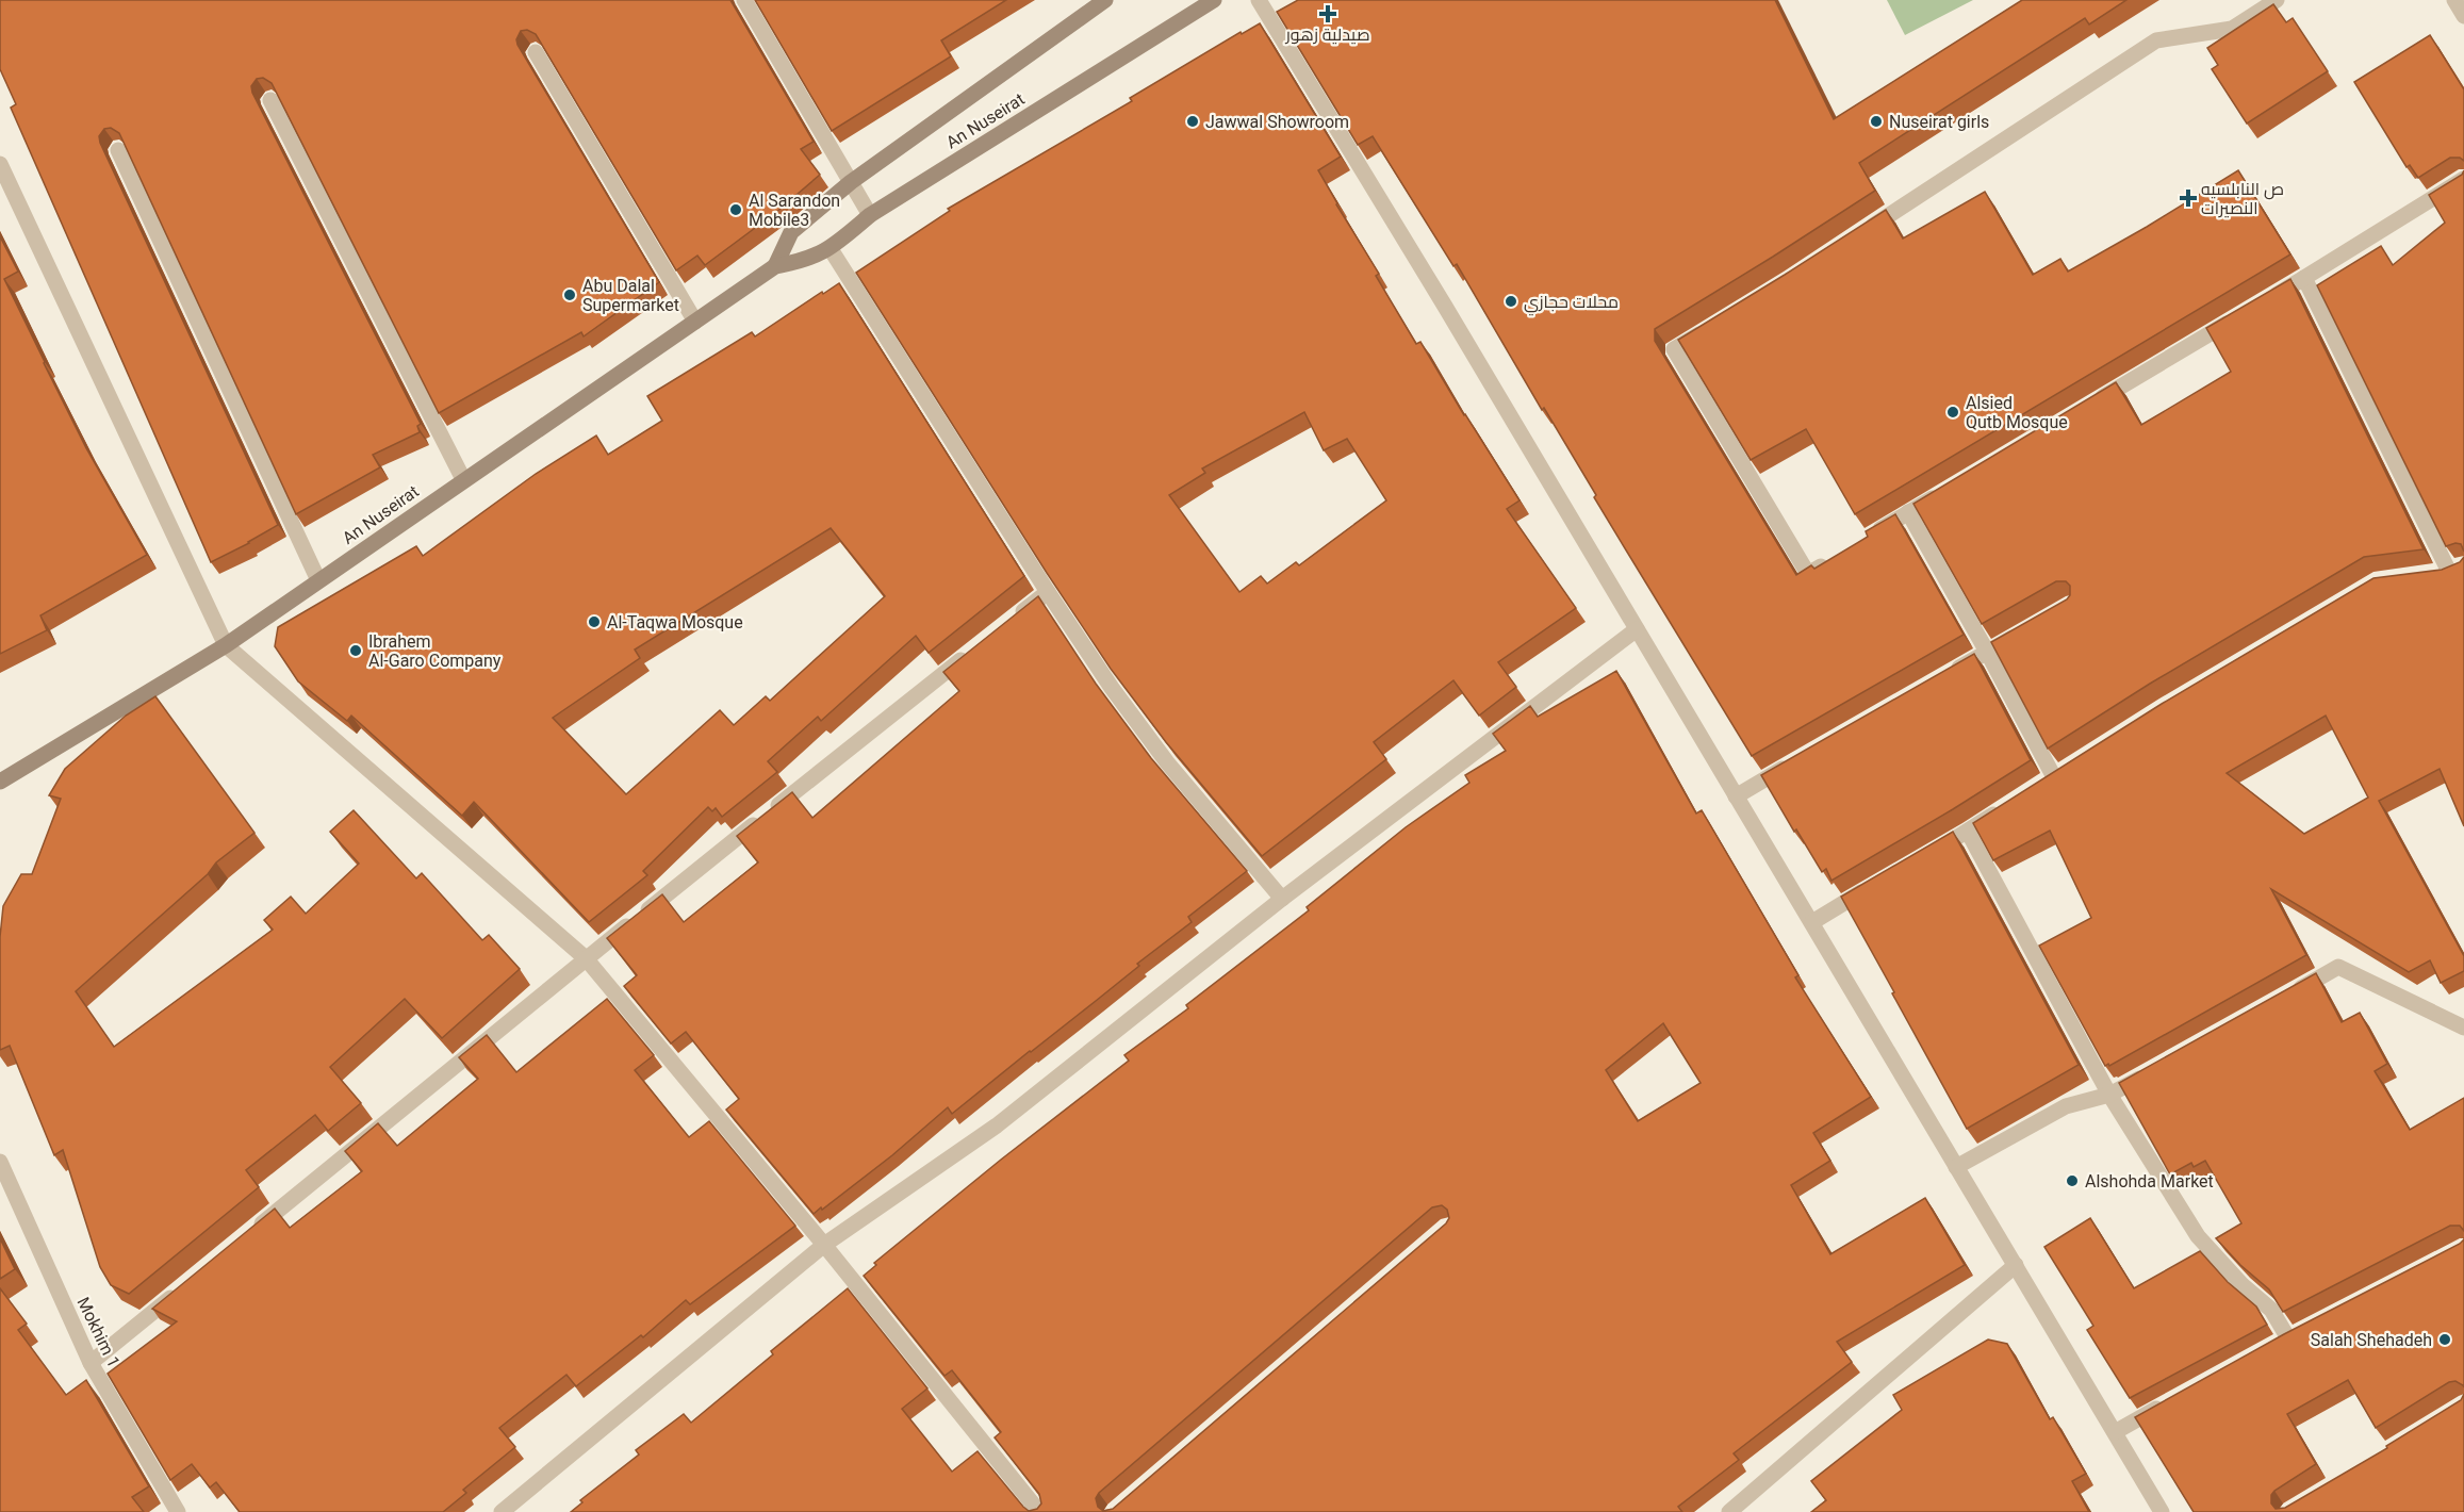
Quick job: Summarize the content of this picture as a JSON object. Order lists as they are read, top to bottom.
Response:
{
  "streets": {
    "main road": ["An Nuseirat"],
    "street": ["Mokhim 1"]
  },
  "places": {
    "health": ["صيدلية زهور", "ص النابلسيه النصيرات"],
    "other": [
      "Jawwal Showroom",
      "Nuseirat girls",
      "Al Sarandon Mobile3",
      "Abu Dalal Supermarket",
      "محلات حجازي",
      "Alsied Qutb Mosque",
      "Al-Taqwa Mosque",
      "Ibrahem Al-Garo Company",
      "Alshohda Market",
      "Salah Shehadeh"
    ]
  }
}
